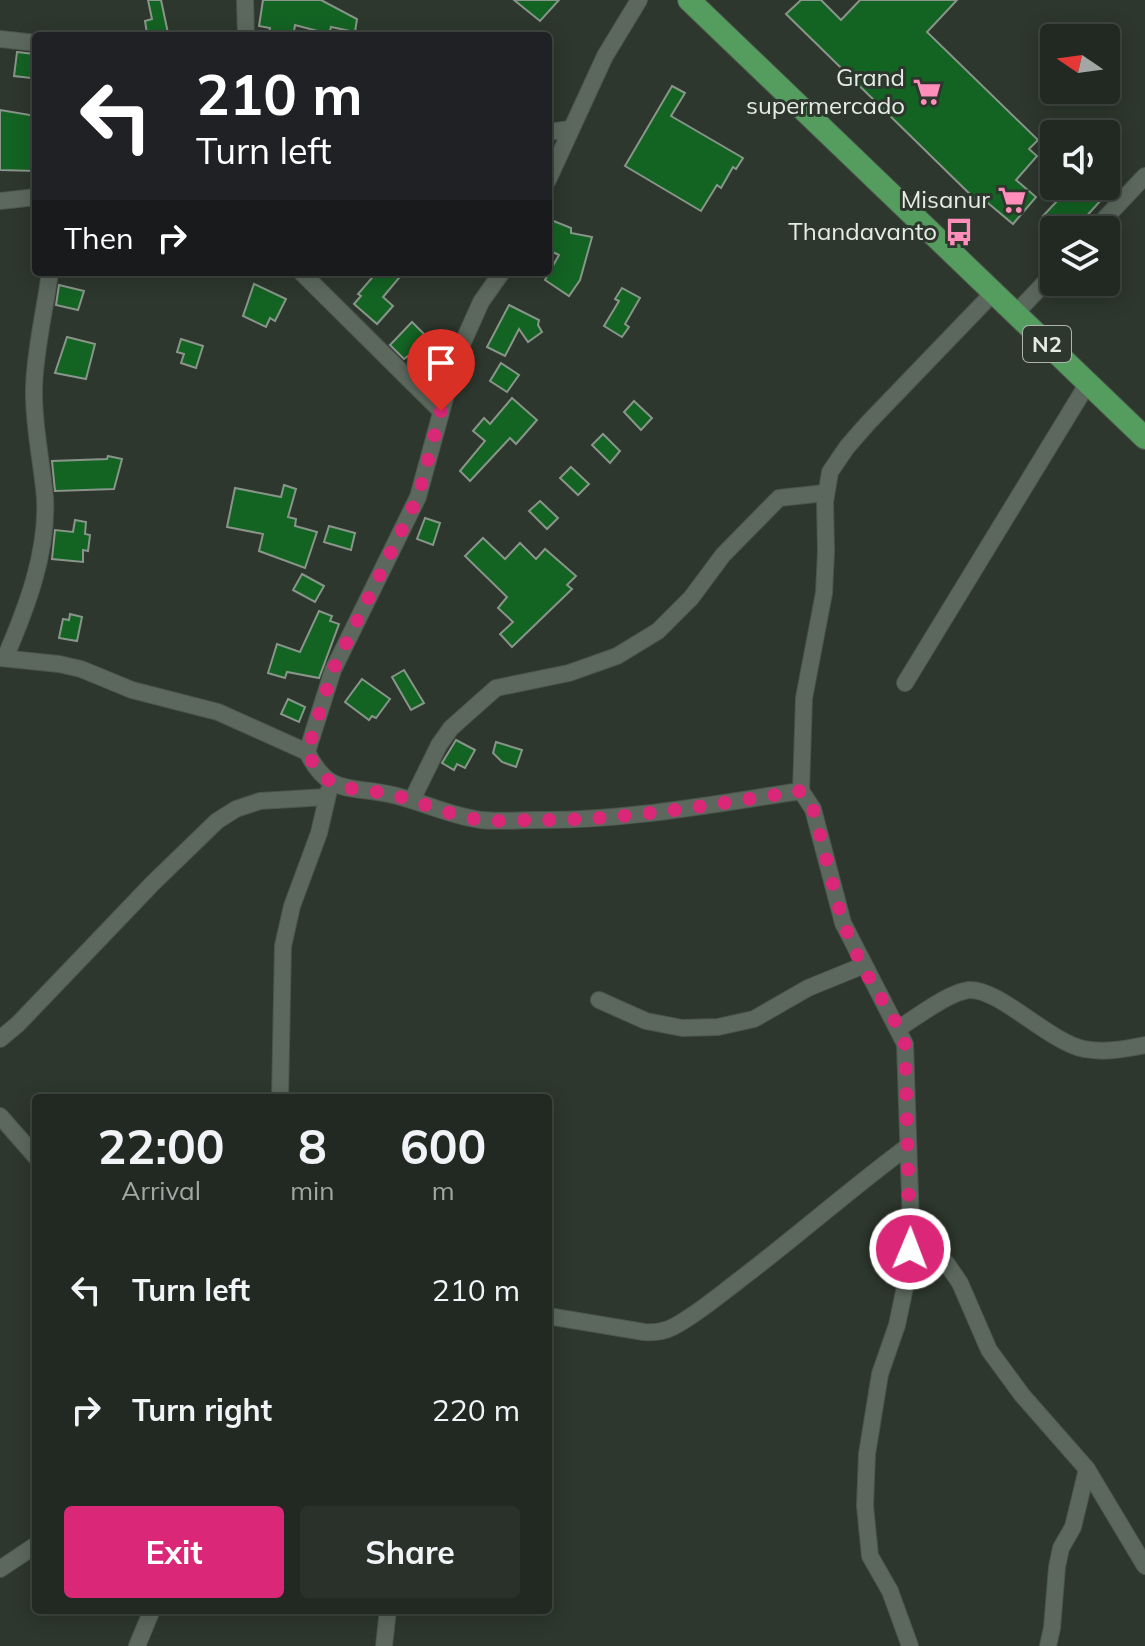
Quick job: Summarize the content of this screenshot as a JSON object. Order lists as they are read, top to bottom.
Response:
{
  "streets": {
    "main road": ["N2"]
  },
  "places": {
    "supermarket": ["Grand supermercado", "Misanur"],
    "bus stop": ["Thandavanto"]
  },
  "north": "left",
  "page": {
    "turn": ["210 m", "Turn left"],
    "then": "Then",
    "eta": [
      "22:00",
      "Arrival",
      "8",
      "min",
      "600",
      "m"
    ],
    "list": [
      {
        "name": "Turn left",
        "value": "210 m"
      },
      {
        "name": "Turn right",
        "value": "220 m"
      }
    ],
    "buttons": ["Exit", "Share"]
  }
}
